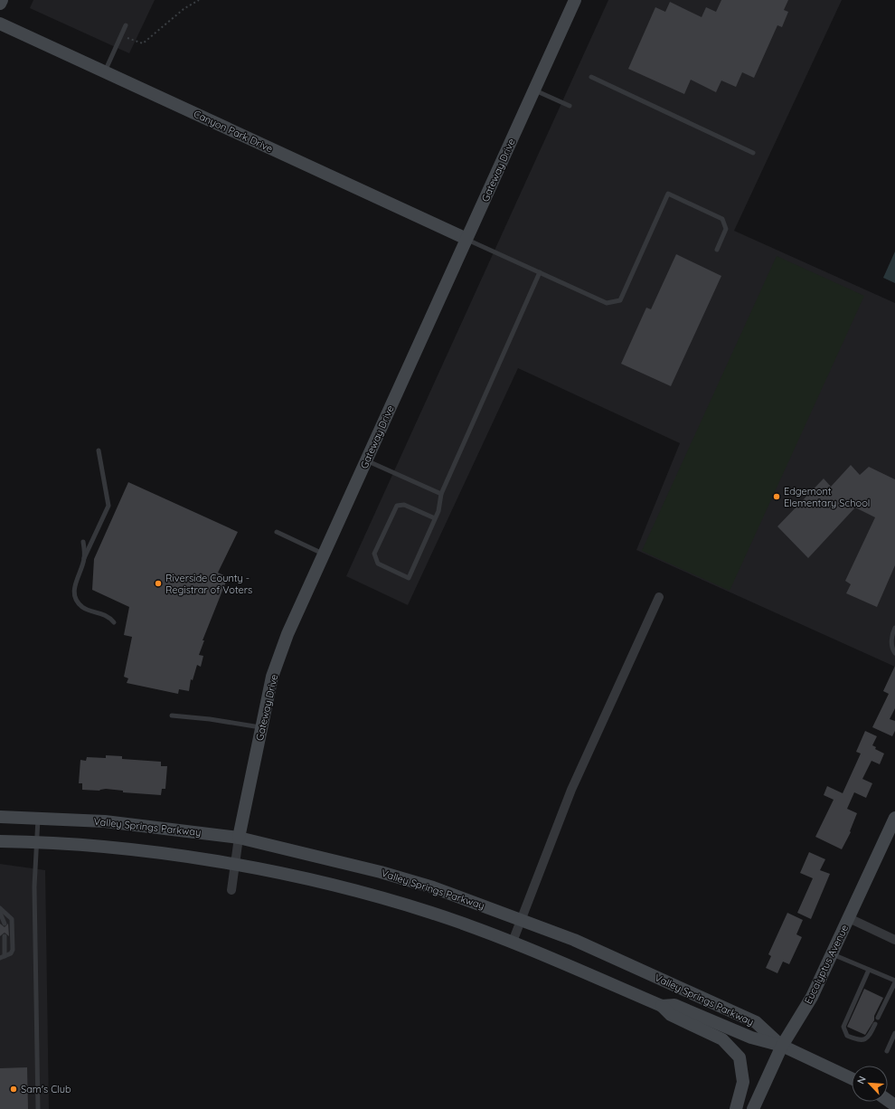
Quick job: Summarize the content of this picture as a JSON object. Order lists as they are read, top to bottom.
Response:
{
  "streets": {
    "street": [
      "Canyon Park Drive",
      "Gateway Drive",
      "Valley Springs Parkway",
      "Eucalyptus Avenue"
    ]
  },
  "crossings": [
    ["Canyon Park Drive", "Gateway Drive"],
    ["Gateway Drive", "Valley Springs Parkway"],
    ["Valley Springs Parkway", "Eucalyptus Avenue"]
  ],
  "places": ["Edgemont Elementary School", "Riverside County - Registrar of Voters", "Sam's Club"],
  "north": "top left"
}
